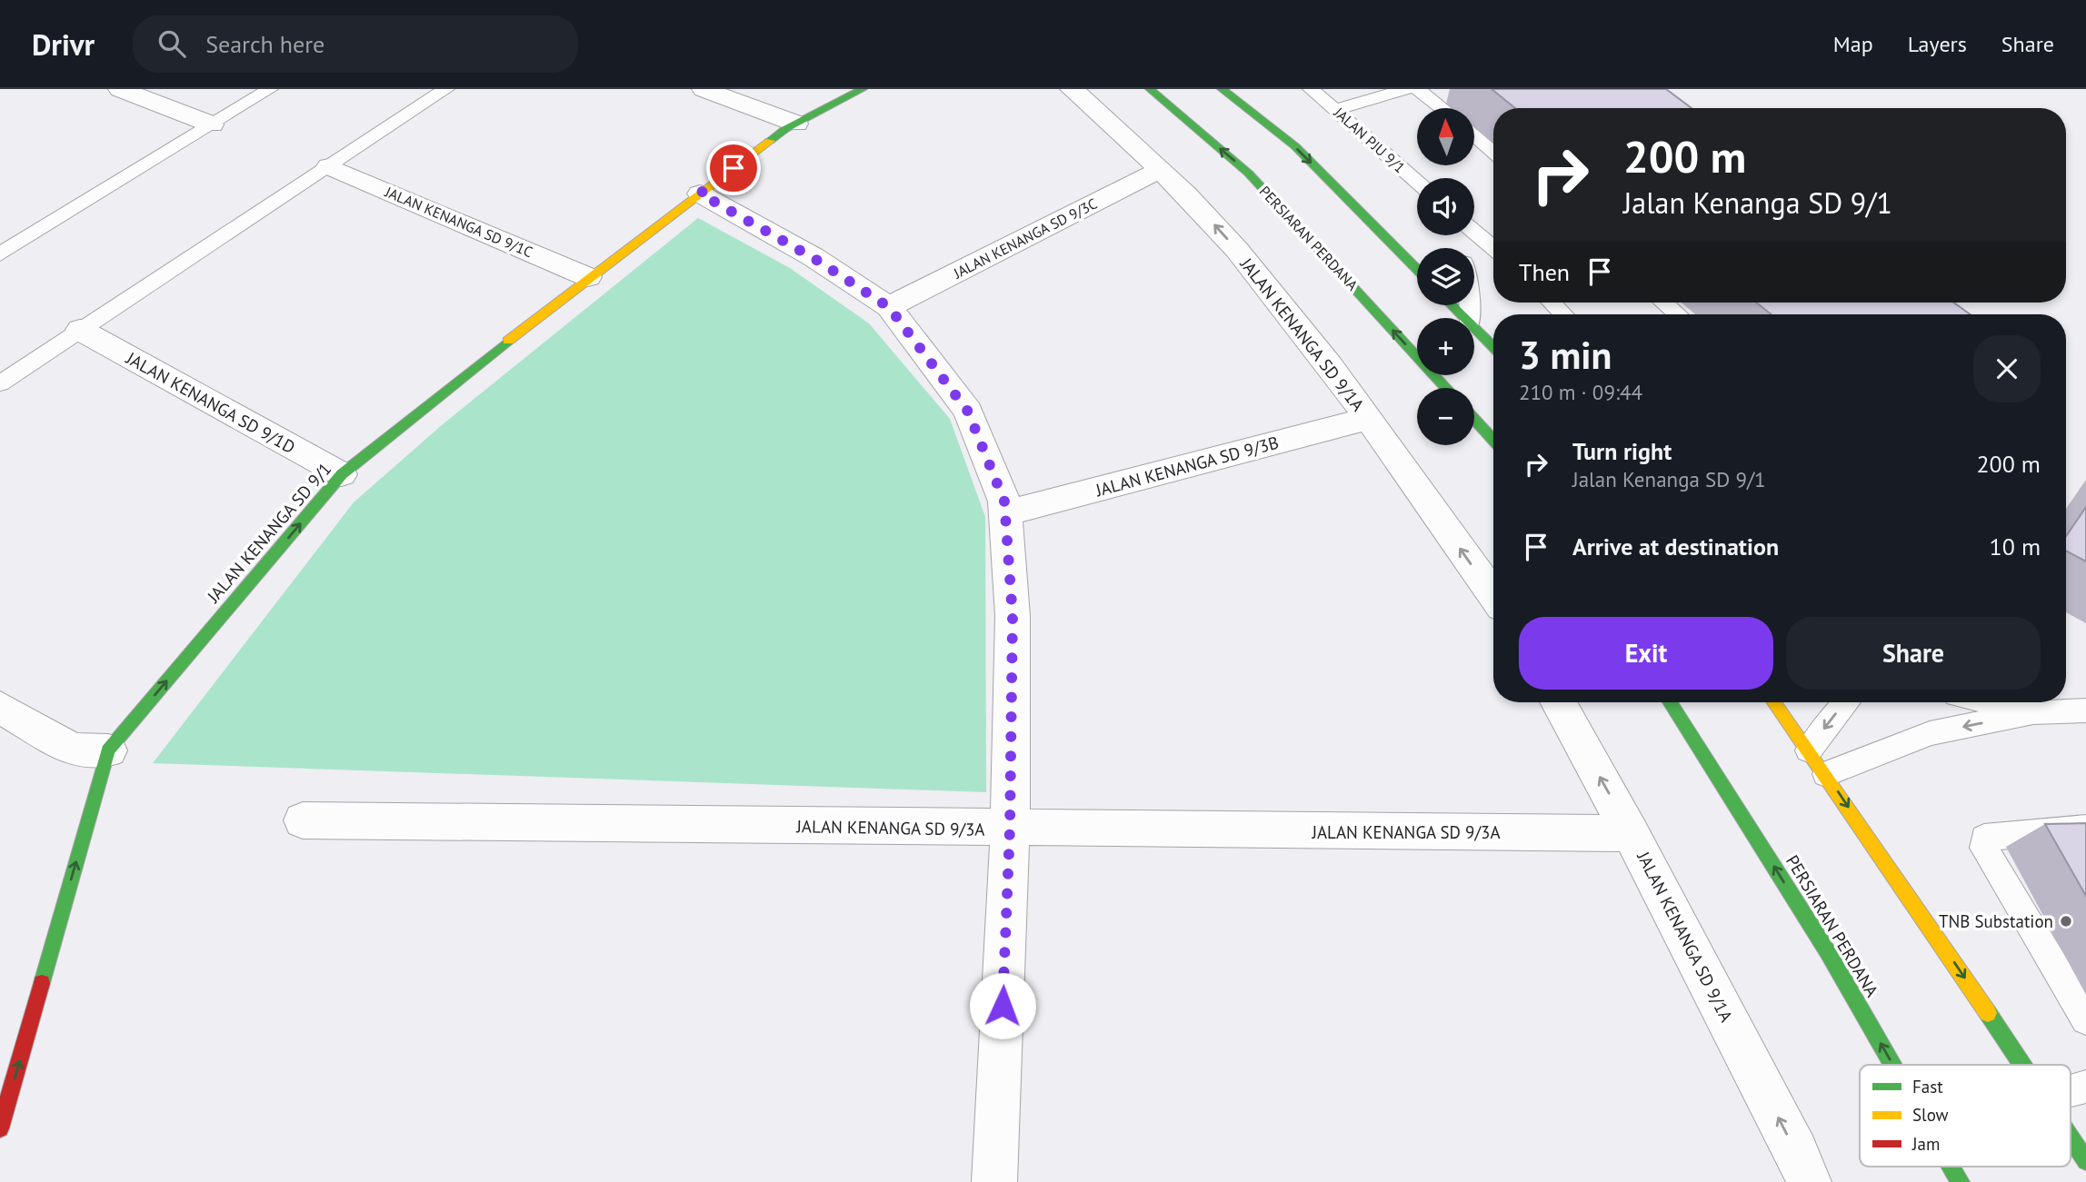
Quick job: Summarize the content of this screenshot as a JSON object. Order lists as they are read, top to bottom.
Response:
{
  "streets": {
    "main road": ["PERSIARAN PERDANA", "JALAN KENANGA SD 9/1"],
    "street": [
      "JALAN KENANGA SD 9/1C",
      "JALAN KENANGA SD 9/3C",
      "JALAN KENANGA SD 9/1A",
      "JALAN KENANGA SD 9/1D",
      "JALAN KENANGA SD 9/3B",
      "JALAN KENANGA SD 9/3A"
    ],
    "lane": ["JALAN PJU 9/1"]
  },
  "crossings": [
    ["JALAN KENANGA SD 9/1C", "JALAN KENANGA SD 9/1"],
    ["JALAN KENANGA SD 9/3C", "JALAN KENANGA SD 9/1A"],
    ["JALAN KENANGA SD 9/1A", "JALAN KENANGA SD 9/3B"],
    ["JALAN KENANGA SD 9/1A", "JALAN KENANGA SD 9/3A"],
    ["JALAN KENANGA SD 9/1D", "JALAN KENANGA SD 9/1"]
  ],
  "one_way": ["JALAN KENANGA SD 9/1A", "JALAN KENANGA SD 9/1"],
  "places": ["TNB Substation"],
  "legend": ["Fast", "Slow", "Jam"],
  "north": "top",
  "page": {
    "header": "Drivr",
    "search": "Search here",
    "nav": ["Map", "Layers", "Share"],
    "map_buttons": ["+", "−"],
    "turn": ["200 m", "Jalan Kenanga SD 9/1"],
    "then": "Then",
    "heading": ["3 min", "210 m · 09:44"],
    "list": [
      {
        "name": "Turn right",
        "note": "Jalan Kenanga SD 9/1",
        "value": "200 m"
      },
      {
        "name": "Arrive at destination",
        "value": "10 m"
      }
    ],
    "buttons": ["Exit", "Share"]
  }
}
